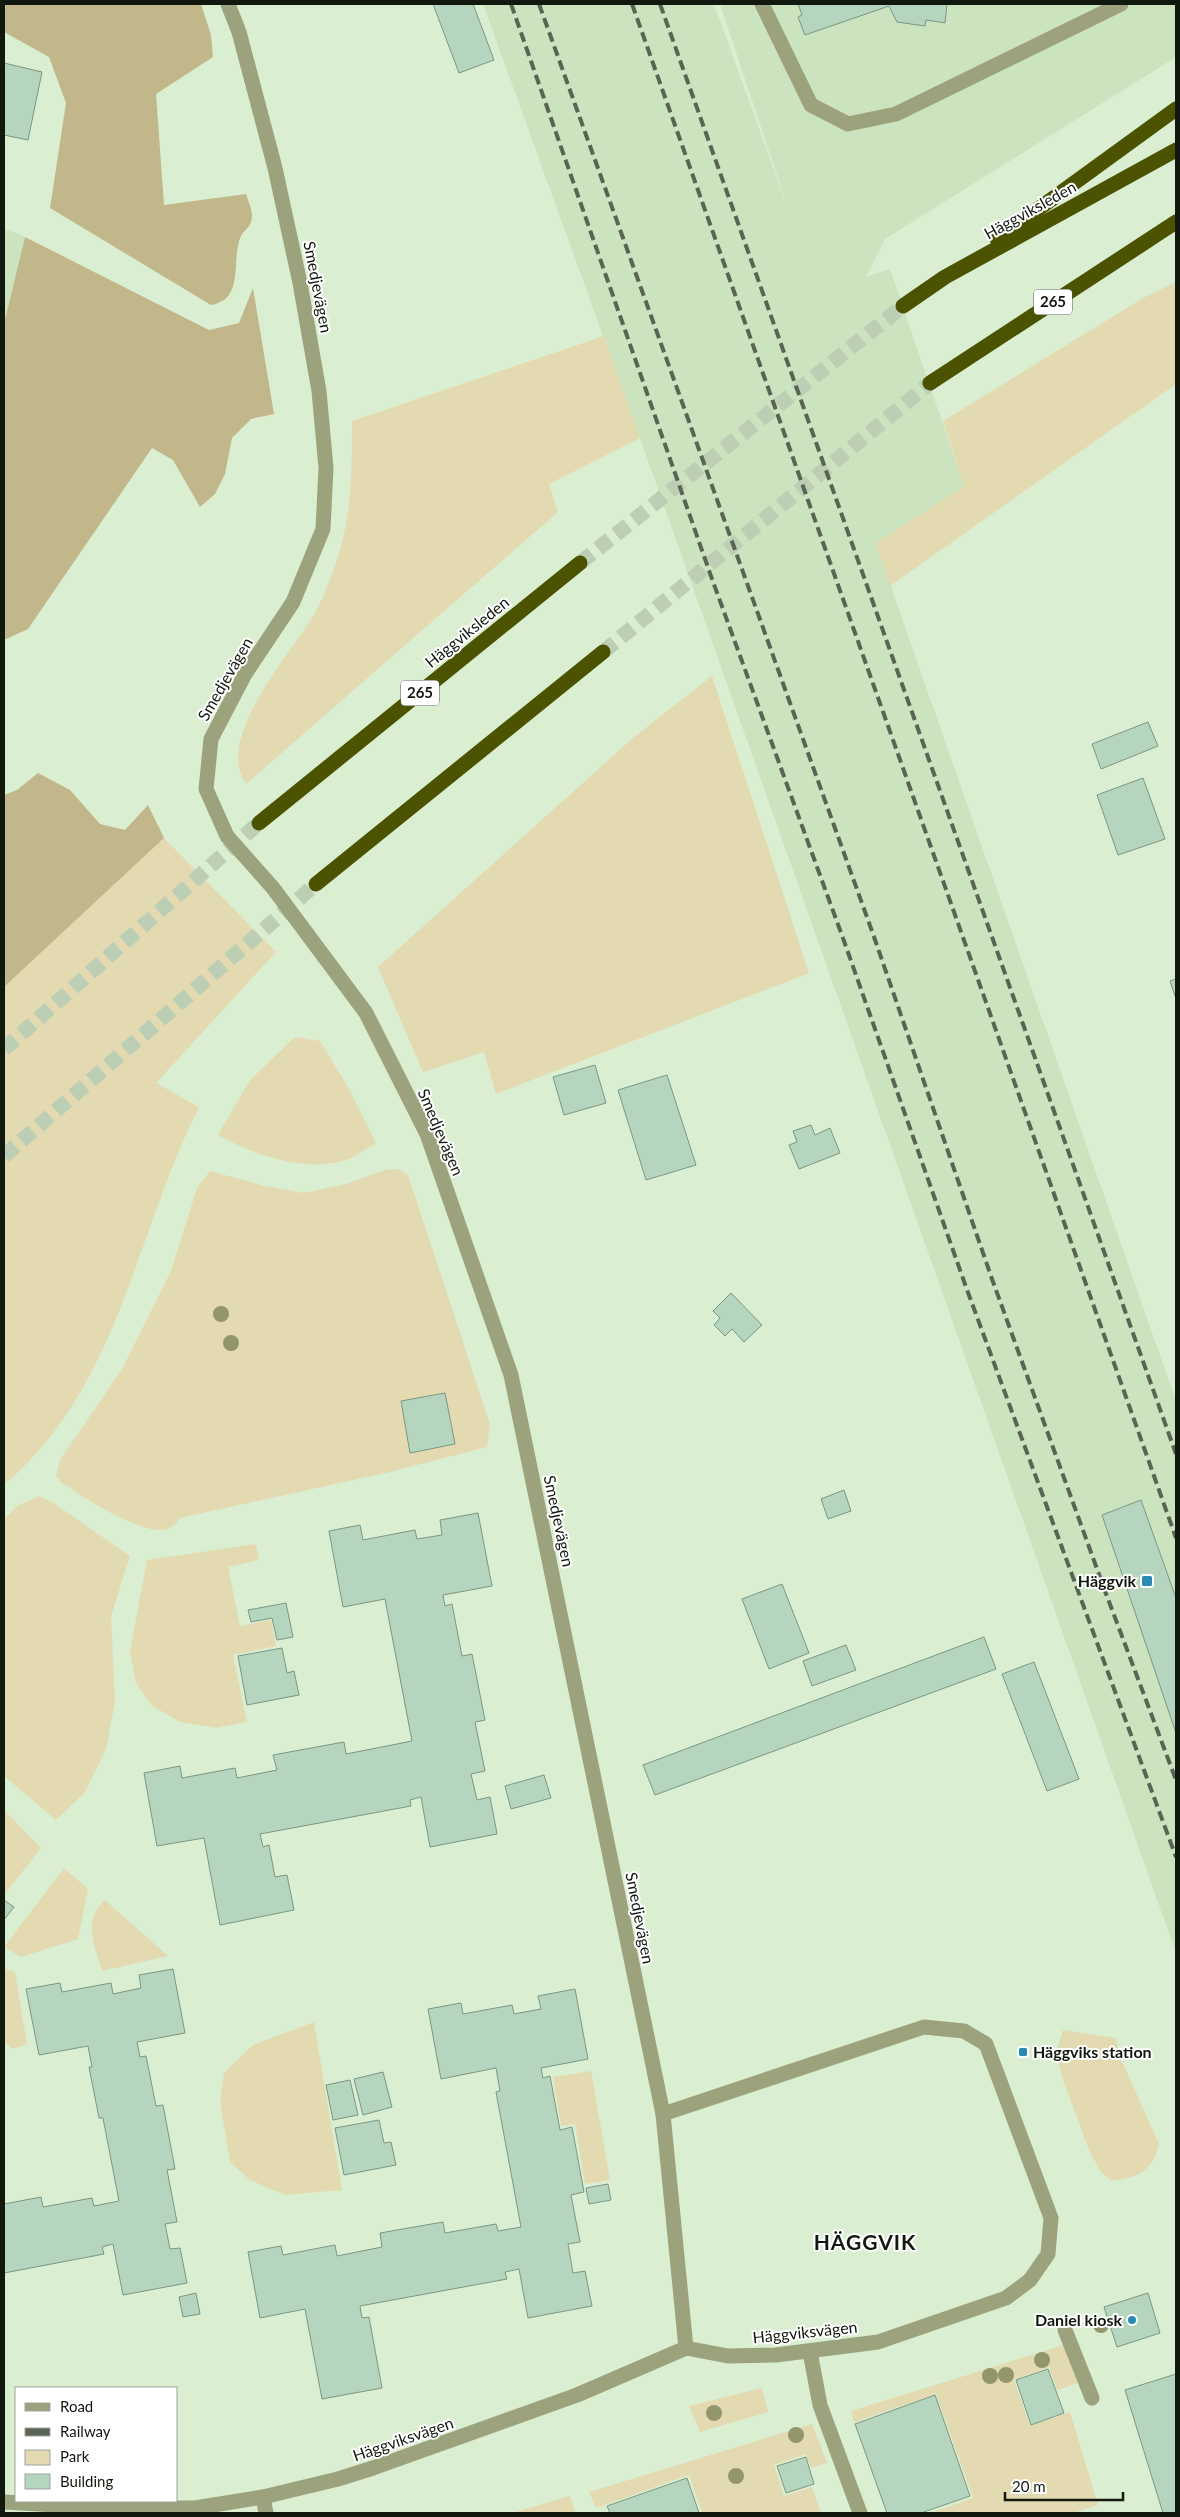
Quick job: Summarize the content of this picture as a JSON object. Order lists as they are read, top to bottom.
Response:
{
  "streets": {
    "highway": ["Häggviksleden", "265"],
    "street": ["Smedjevägen", "Häggviksvägen"]
  },
  "crossings": [
    ["Smedjevägen", "Häggviksvägen"]
  ],
  "districts": ["HÄGGVIK"],
  "places": {
    "transit": ["Häggvik", "Häggviks station"],
    "other": ["Daniel kiosk"]
  },
  "legend": [
    "Road",
    "Railway",
    "Park",
    "Building"
  ],
  "scale_bar": "20 m"
}
